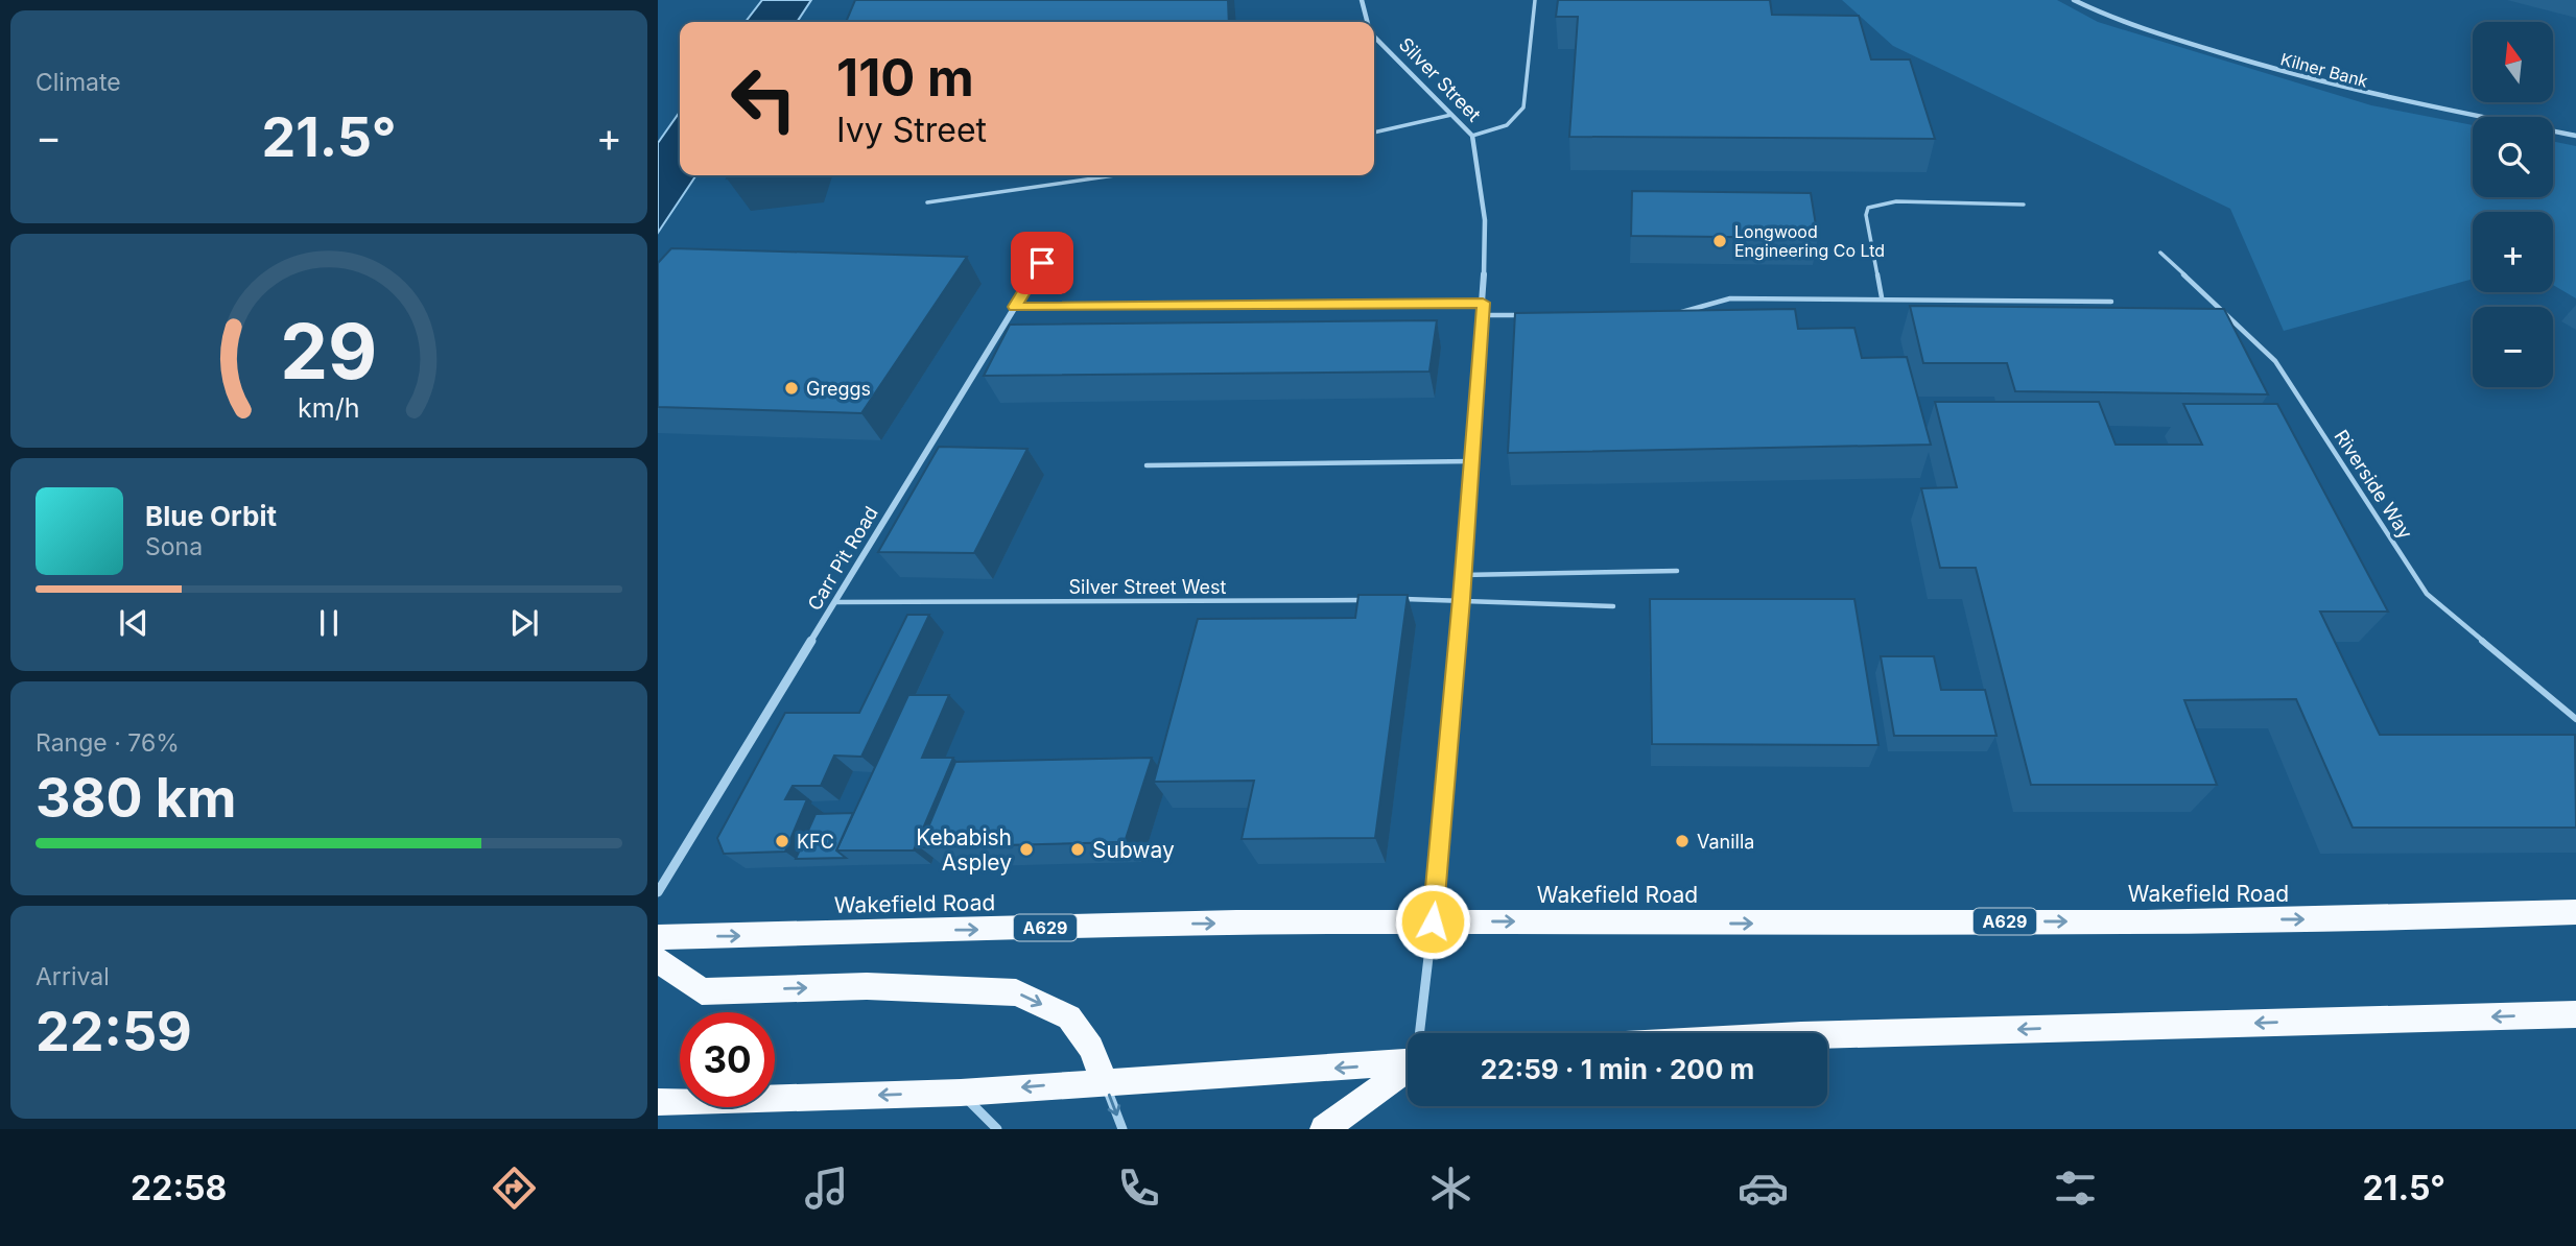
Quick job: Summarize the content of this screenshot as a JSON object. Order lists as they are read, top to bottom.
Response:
{
  "streets": {
    "highway": ["Wakefield Road", "A629"],
    "street": ["Kilner Bank", "Silver Street", "Carr Pit Road"],
    "lane": ["Riverside Way", "Silver Street West"]
  },
  "crossings": [
    ["Silver Street", "Wakefield Road"],
    ["Carr Pit Road", "Silver Street West"]
  ],
  "places": [
    "Longwood Engineering Co Ltd",
    "Greggs",
    "KFC",
    "Vanilla",
    "Kebabish Aspley",
    "Subway"
  ],
  "north": "top",
  "page": {
    "tile": [
      "Climate",
      ["Range · 76%", "380 km"],
      ["Arrival", "22:59"]
    ],
    "map_buttons": ["+", "−"],
    "turn": ["110 m", "Ivy Street"],
    "heat": ["−", "21.5°", "+"],
    "song": ["Blue Orbit", "Sona"],
    "limit": "30",
    "trip": "22:59 · 1 min · 200 m",
    "tabs": ["22:58", "21.5°"],
    "gauge": ["29", "km/h"]
  }
}
